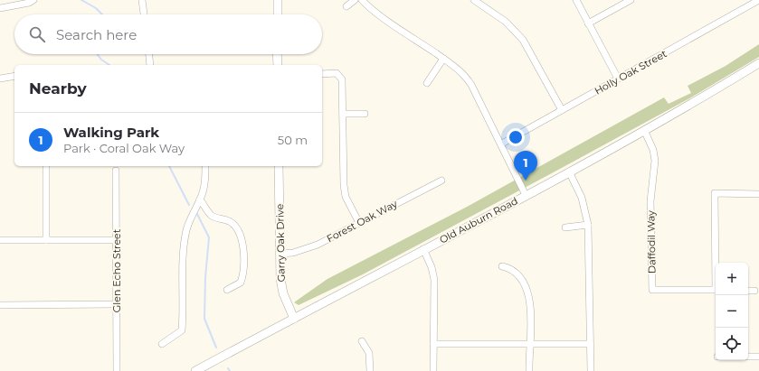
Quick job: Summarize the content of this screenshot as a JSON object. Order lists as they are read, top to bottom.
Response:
{
  "streets": {
    "main road": ["Old Auburn Road", "Garry Oak Drive"],
    "street": [
      "Holly Oak Street",
      "Forest Oak Way",
      "Daffodil Way",
      "Glen Echo Street"
    ]
  },
  "crossings": [
    ["Old Auburn Road", "Daffodil Way"],
    ["Old Auburn Road", "Garry Oak Drive"],
    ["Forest Oak Way", "Garry Oak Drive"]
  ],
  "page": {
    "search": "Search here",
    "heading": "Nearby",
    "list": [
      {
        "mark": "1",
        "name": "Walking Park",
        "note": "Park · Coral Oak Way",
        "value": "50 m"
      }
    ],
    "pins": "1",
    "map_buttons": ["+", "−"]
  }
}
